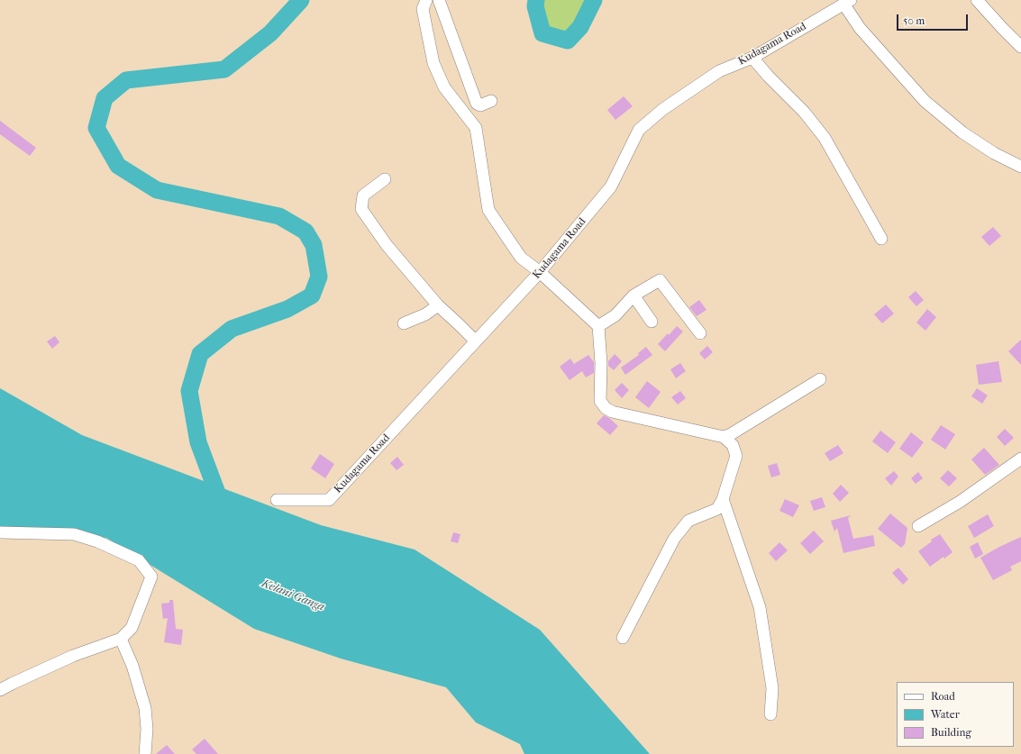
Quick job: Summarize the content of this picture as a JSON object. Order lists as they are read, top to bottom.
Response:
{
  "streets": {
    "street": ["Kudagama Road"]
  },
  "water": ["Kelani Ganga"],
  "legend": ["Road", "Water", "Building"],
  "scale_bar": "50 m"
}
